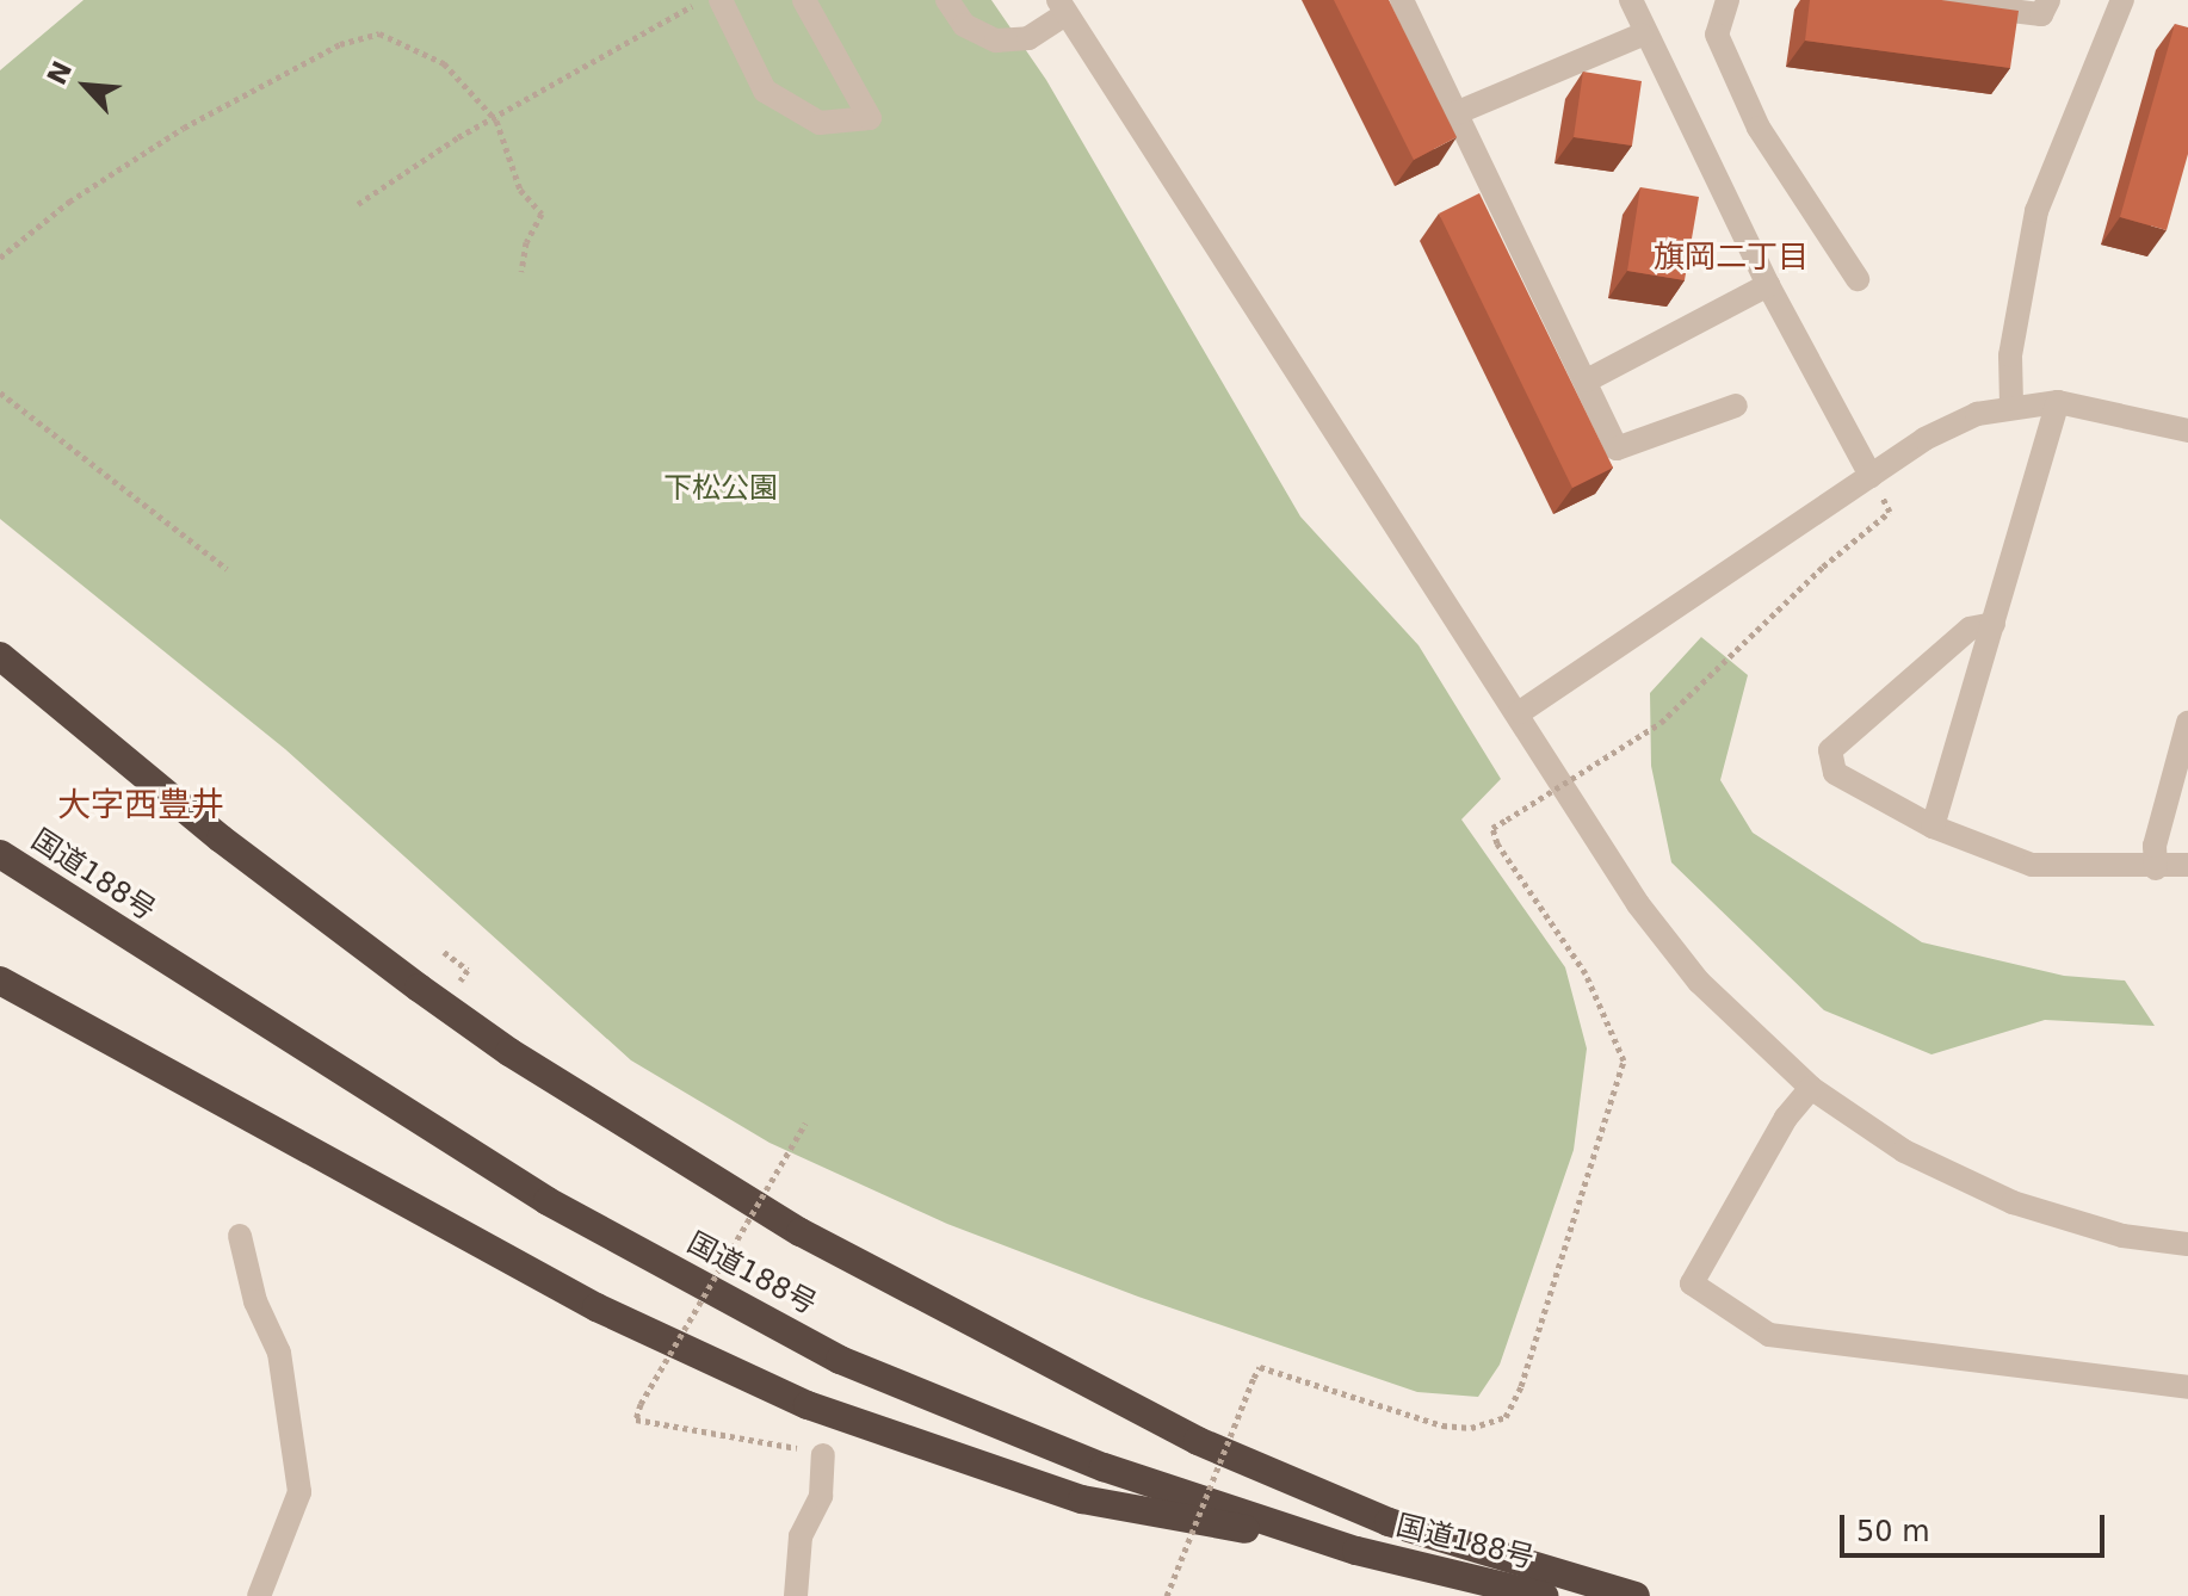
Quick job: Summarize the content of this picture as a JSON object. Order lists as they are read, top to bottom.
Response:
{
  "streets": {
    "highway": ["国道188号"]
  },
  "districts": ["旗岡二丁目", "大字西豊井"],
  "parks": ["下松公園"],
  "scale_bar": "50 m",
  "north": "top left"
}
